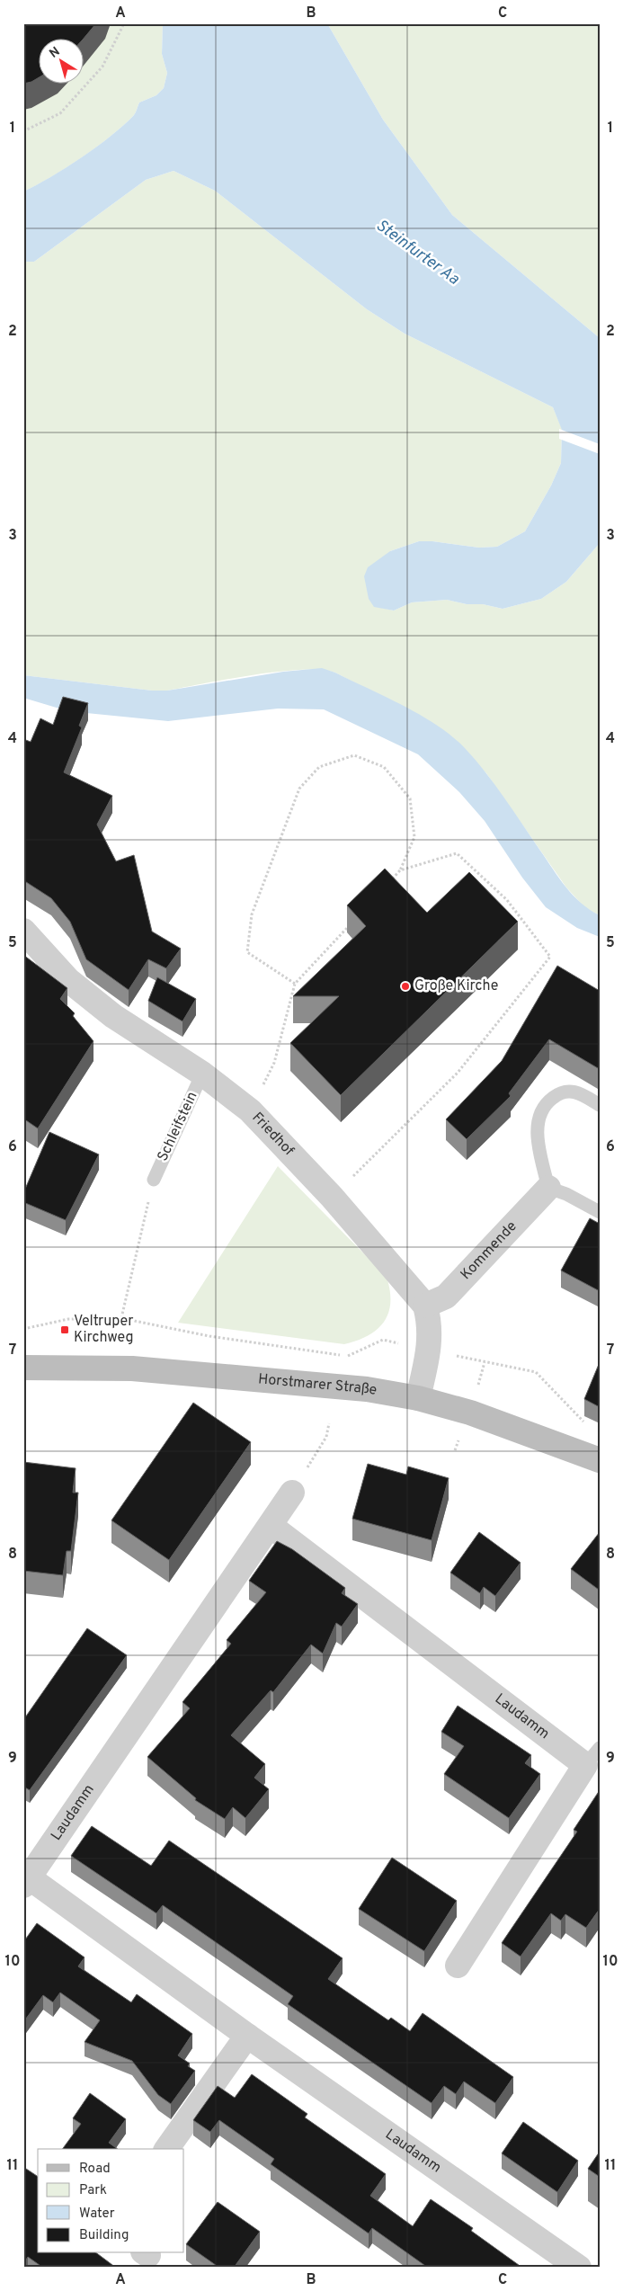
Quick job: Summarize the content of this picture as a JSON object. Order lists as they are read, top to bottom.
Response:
{
  "streets": {
    "main road": ["Horstmarer Straße"],
    "street": ["Friedhof", "Kommende", "Laudamm"],
    "lane": ["Schleifstein"]
  },
  "crossings": [
    ["Schleifstein", "Friedhof"],
    ["Friedhof", "Kommende"],
    ["Friedhof", "Horstmarer Straße"]
  ],
  "water": ["Steinfurter Aa"],
  "places": {
    "other": ["Große Kirche"],
    "transit": ["Veltruper Kirchweg"]
  },
  "legend": [
    "Road",
    "Park",
    "Water",
    "Building"
  ],
  "north": "top left",
  "grid": {
    "columns": ["A", "B", "C"],
    "rows": [
      "1",
      "2",
      "3",
      "4",
      "5",
      "6",
      "7",
      "8",
      "9",
      "10",
      "11"
    ]
  }
}
